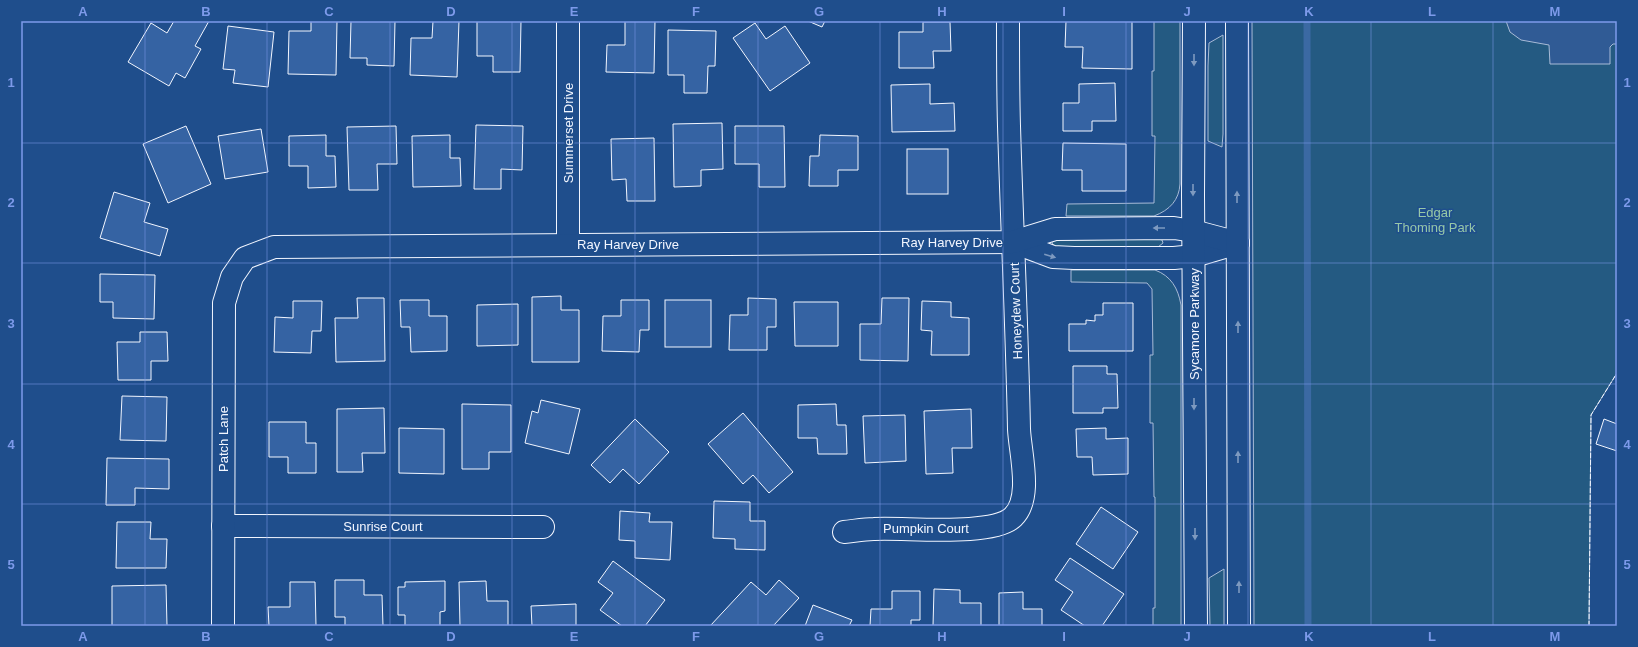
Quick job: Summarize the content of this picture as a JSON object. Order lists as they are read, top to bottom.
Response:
{
  "streets": {
    "street": [
      "Summerset Drive",
      "Ray Harvey Drive",
      "Honeydew Court",
      "Sycamore Parkway",
      "Patch Lane",
      "Sunrise Court",
      "Pumpkin Court"
    ]
  },
  "crossings": [
    ["Summerset Drive", "Ray Harvey Drive"],
    ["Ray Harvey Drive", "Honeydew Court"],
    ["Ray Harvey Drive", "Sycamore Parkway"],
    ["Ray Harvey Drive", "Patch Lane"],
    ["Honeydew Court", "Pumpkin Court"],
    ["Patch Lane", "Sunrise Court"]
  ],
  "parks": ["Edgar Thoming Park"],
  "grid": {
    "columns": [
      "A",
      "B",
      "C",
      "D",
      "E",
      "F",
      "G",
      "H",
      "I",
      "J",
      "K",
      "L",
      "M"
    ],
    "rows": [
      "1",
      "2",
      "3",
      "4",
      "5"
    ]
  }
}
